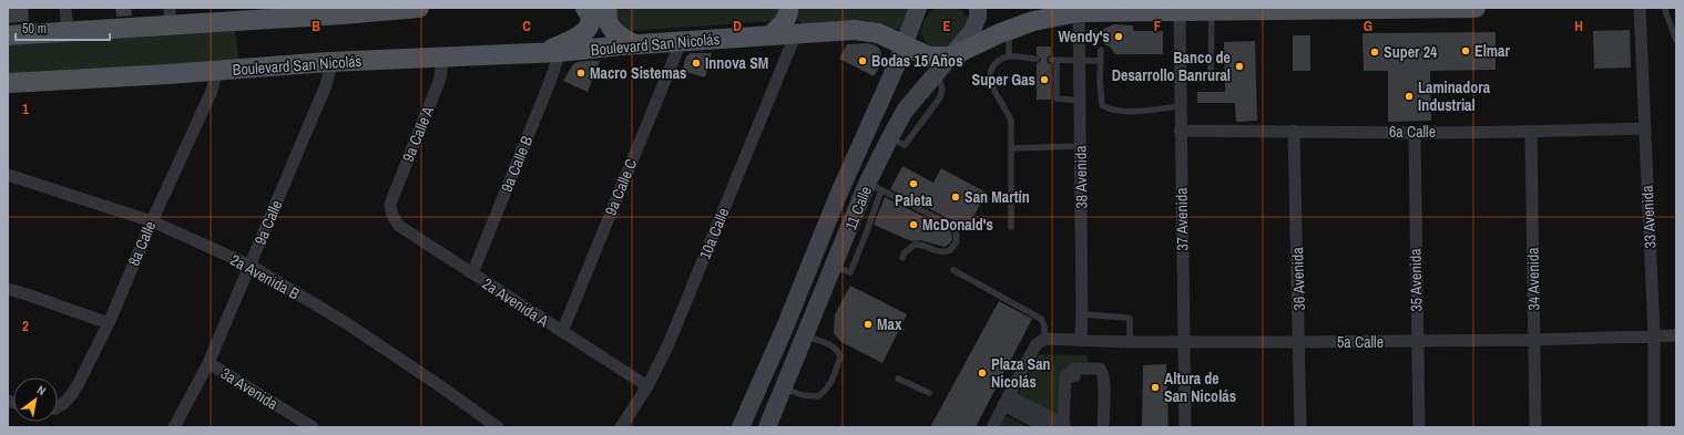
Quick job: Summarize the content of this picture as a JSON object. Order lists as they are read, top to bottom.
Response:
{
  "streets": {
    "main road": ["Boulevard San Nicolás", "11 Calle"],
    "street": [
      "6a Calle",
      "9a Calle A",
      "9a Calle B",
      "38 Avenida",
      "9a Calle C",
      "33 Avenida",
      "37 Avenida",
      "9a Calle",
      "10a Calle",
      "8a Calle",
      "2a Avenida B",
      "36 Avenida",
      "34 Avenida",
      "35 Avenida",
      "2a Avenida A",
      "5a Calle",
      "3a Avenida"
    ]
  },
  "crossings": [
    ["Boulevard San Nicolás", "9a Calle A"],
    ["Boulevard San Nicolás", "9a Calle B"],
    ["Boulevard San Nicolás", "38 Avenida"],
    ["Boulevard San Nicolás", "9a Calle C"],
    ["Boulevard San Nicolás", "11 Calle"],
    ["Boulevard San Nicolás", "37 Avenida"],
    ["Boulevard San Nicolás", "9a Calle"],
    ["Boulevard San Nicolás", "10a Calle"],
    ["Boulevard San Nicolás", "8a Calle"],
    ["6a Calle", "33 Avenida"],
    ["6a Calle", "37 Avenida"],
    ["6a Calle", "36 Avenida"],
    ["6a Calle", "34 Avenida"],
    ["6a Calle", "35 Avenida"],
    ["9a Calle A", "2a Avenida A"],
    ["9a Calle B", "2a Avenida A"],
    ["38 Avenida", "5a Calle"],
    ["9a Calle C", "2a Avenida A"],
    ["33 Avenida", "5a Calle"],
    ["37 Avenida", "5a Calle"],
    ["9a Calle", "2a Avenida B"],
    ["9a Calle", "3a Avenida"],
    ["10a Calle", "2a Avenida A"],
    ["8a Calle", "2a Avenida B"],
    ["36 Avenida", "5a Calle"],
    ["34 Avenida", "5a Calle"],
    ["35 Avenida", "5a Calle"]
  ],
  "places": [
    "Wendy's",
    "Elmar",
    "Super 24",
    "Bodas 15 Años",
    "Innova SM",
    "Banco de Desarrollo Banrural",
    "Macro Sistemas",
    "Super Gas",
    "Laminadora Industrial",
    "Paleta",
    "San Martín",
    "McDonald's",
    "Max",
    "Plaza San Nicolás",
    "Altura de San Nicolás"
  ],
  "scale_bar": "50 m",
  "north": "top right",
  "grid": {
    "columns": [
      "B",
      "C",
      "D",
      "E",
      "F",
      "G",
      "H"
    ],
    "rows": ["1", "2"]
  }
}
